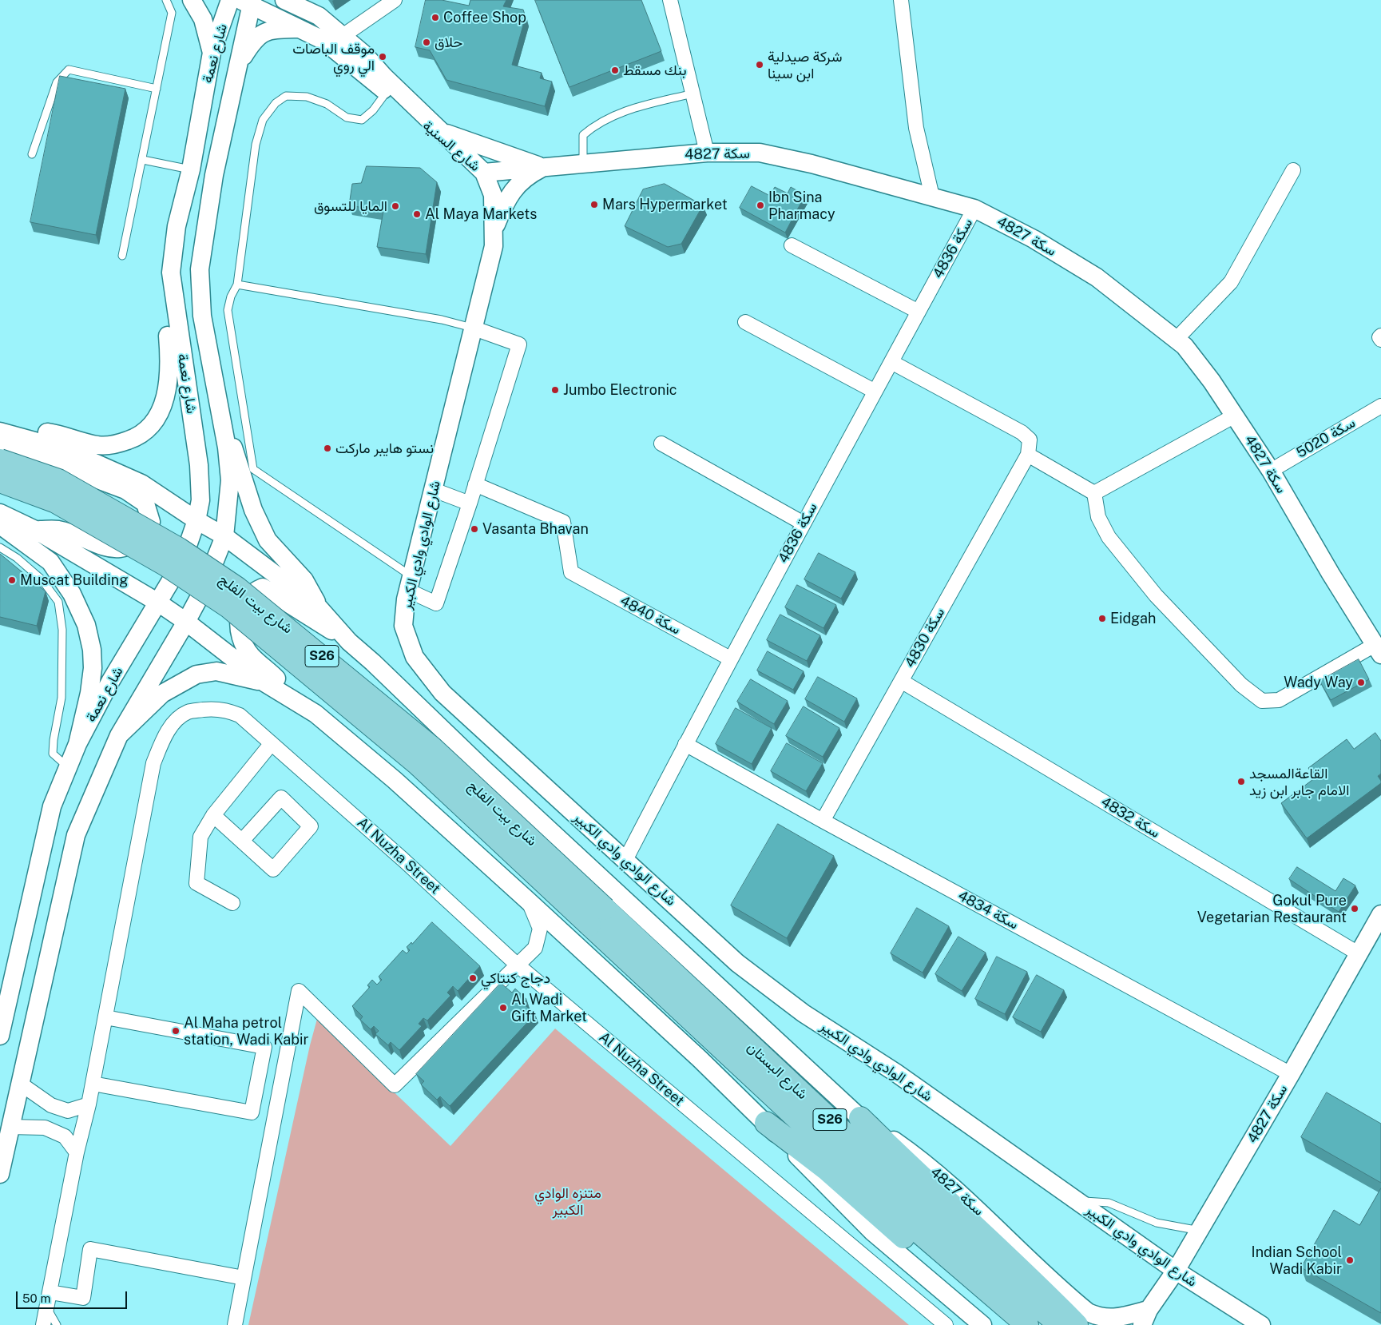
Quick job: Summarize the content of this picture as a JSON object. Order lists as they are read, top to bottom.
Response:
{
  "streets": {
    "main road": ["شارع بيت الفلج", "S26", "شارع البستان"],
    "street": [
      "شارع نعمة",
      "شارع السنية",
      "سكة 4827",
      "سكة 4836",
      "سكة 5020",
      "شارع الوادي وادي الكبير",
      "سكة 4840",
      "سكة 4830",
      "سكة 4832",
      "Al Nuzha Street",
      "سكة 4834"
    ]
  },
  "crossings": [
    ["شارع نعمة", "شارع السنية"],
    ["شارع السنية", "سكة 4827"],
    ["شارع السنية", "شارع الوادي وادي الكبير"],
    ["سكة 4827", "سكة 4836"],
    ["سكة 4827", "سكة 5020"],
    ["سكة 4827", "شارع الوادي وادي الكبير"],
    ["سكة 4827", "سكة 4832"],
    ["سكة 4827", "سكة 4834"],
    ["سكة 4836", "شارع الوادي وادي الكبير"],
    ["سكة 4836", "سكة 4840"],
    ["سكة 4836", "سكة 4834"],
    ["شارع بيت الفلج", "شارع البستان"],
    ["سكة 4830", "سكة 4832"],
    ["سكة 4830", "سكة 4834"]
  ],
  "parks": ["متنزه الوادي الكبير"],
  "places": [
    "Coffee Shop",
    "حلاق",
    "موقف الباصات الي روي",
    "شركة صيدلية ابن سينا",
    "بنك مسقط",
    "Mars Hypermarket",
    "Ibn Sina Pharmacy",
    "المايا للتسوق",
    "Al Maya Markets",
    "Jumbo Electronic",
    "نستو هايبر ماركت",
    "Vasanta Bhavan",
    "Muscat Building",
    "Eidgah",
    "Wady Way",
    "القاعةالمسجد الامام جابر ابن زيد",
    "Gokul Pure Vegetarian Restaurant",
    "دجاج كنتاكي",
    "Al Wadi Gift Market",
    "Al Maha petrol station, Wadi Kabir",
    "Indian School Wadi Kabir"
  ],
  "scale_bar": "50 m"
}
